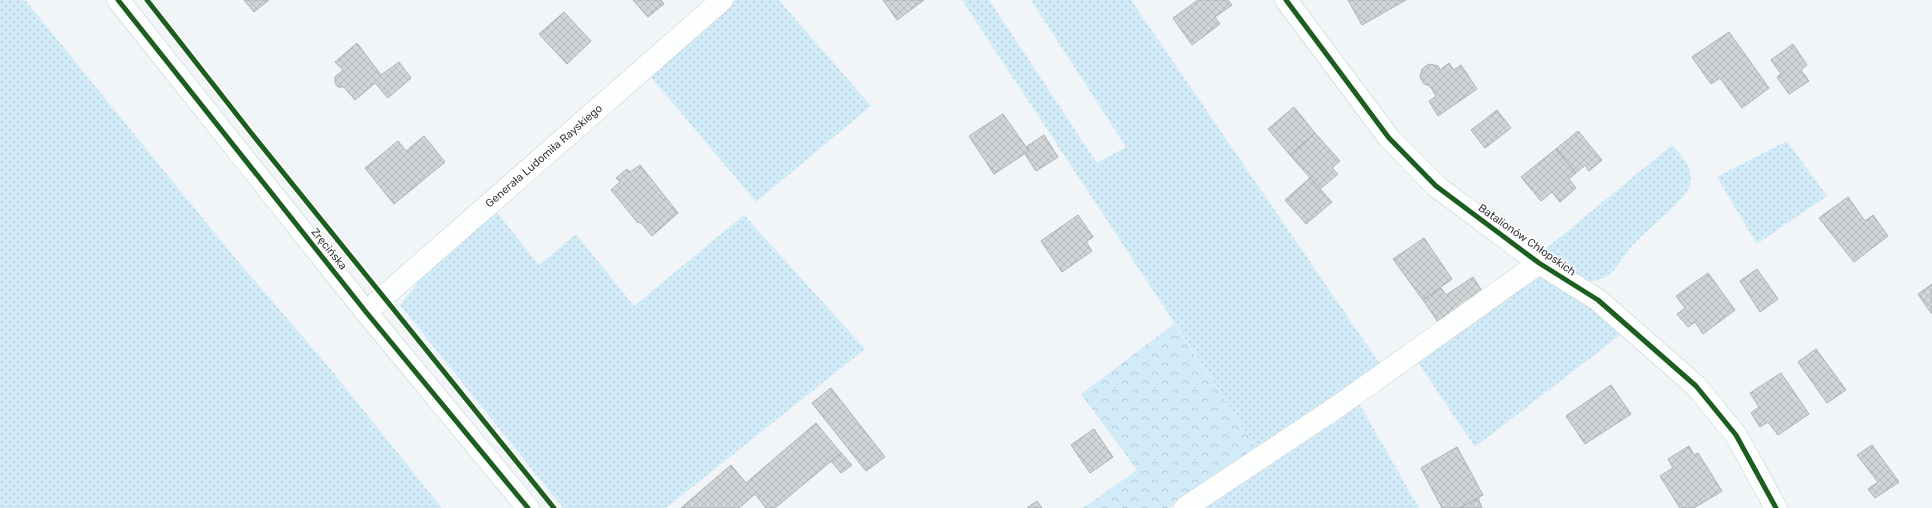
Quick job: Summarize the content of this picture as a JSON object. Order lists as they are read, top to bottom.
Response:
{
  "streets": {
    "street": ["Generała Ludomiła Rayskiego", "Batalionów Chłopskich", "Zręcińska"]
  },
  "crossings": [
    ["Generała Ludomiła Rayskiego", "Zręcińska"]
  ]
}
